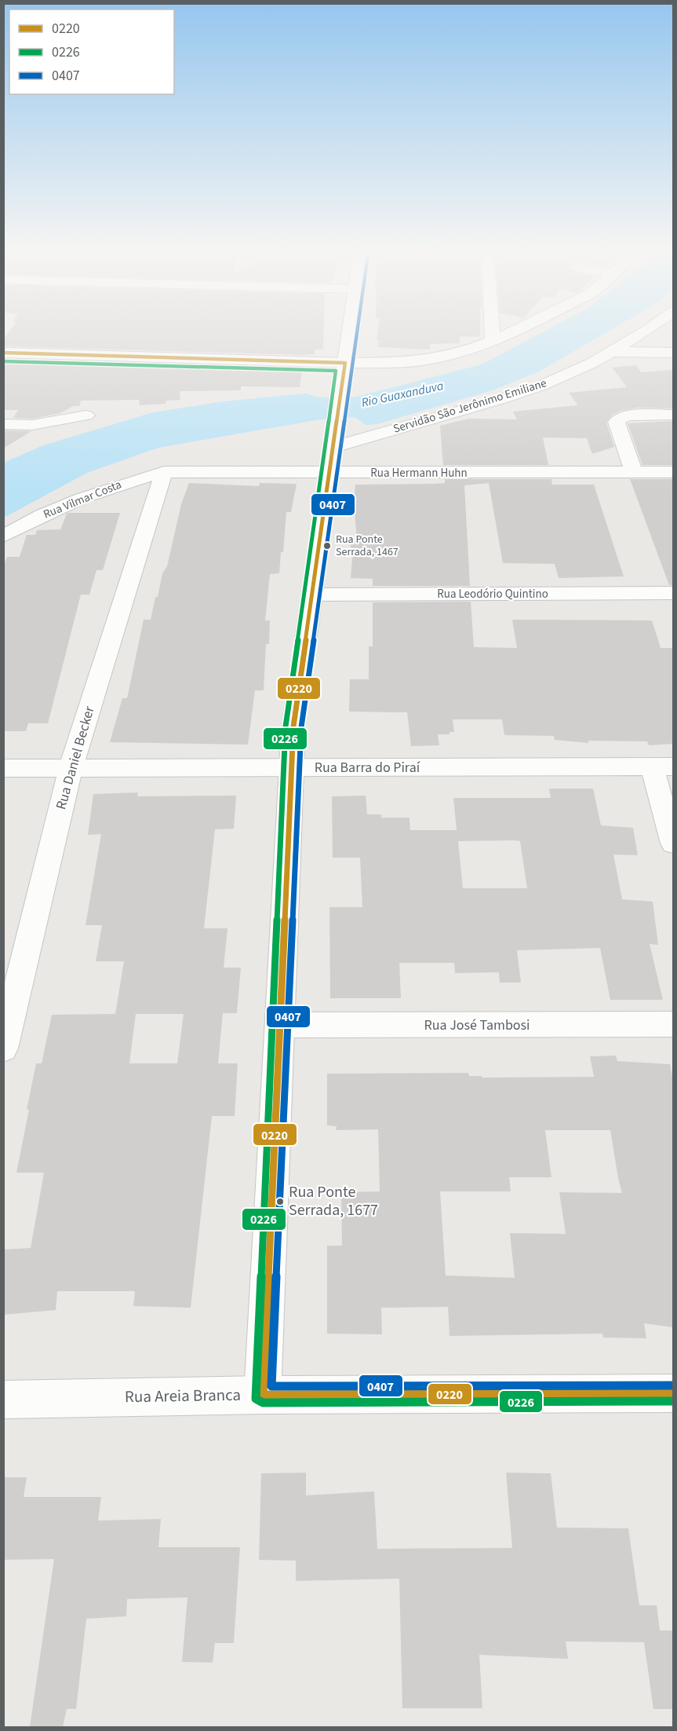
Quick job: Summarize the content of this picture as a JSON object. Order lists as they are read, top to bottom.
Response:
{
  "streets": {
    "street": [
      "Servidão São Jerônimo Emiliane",
      "Rua Hermann Huhn",
      "Rua Vilmar Costa",
      "Rua Leodório Quintino",
      "Rua Daniel Becker",
      "Rua Barra do Piraí",
      "Rua José Tambosi",
      "Rua Areia Branca"
    ]
  },
  "crossings": [
    ["Rua Hermann Huhn", "Rua Vilmar Costa"],
    ["Rua Hermann Huhn", "Rua Daniel Becker"],
    ["Rua Vilmar Costa", "Rua Daniel Becker"],
    ["Rua Daniel Becker", "Rua Barra do Piraí"]
  ],
  "water": ["Rio Guaxanduva"],
  "places": ["Rua Ponte Serrada, 1467", "Rua Ponte Serrada, 1677"],
  "lines": ["transit line 0407", "transit line 0220", "transit line 0226"],
  "legend": ["0220", "0226", "0407"]
}
